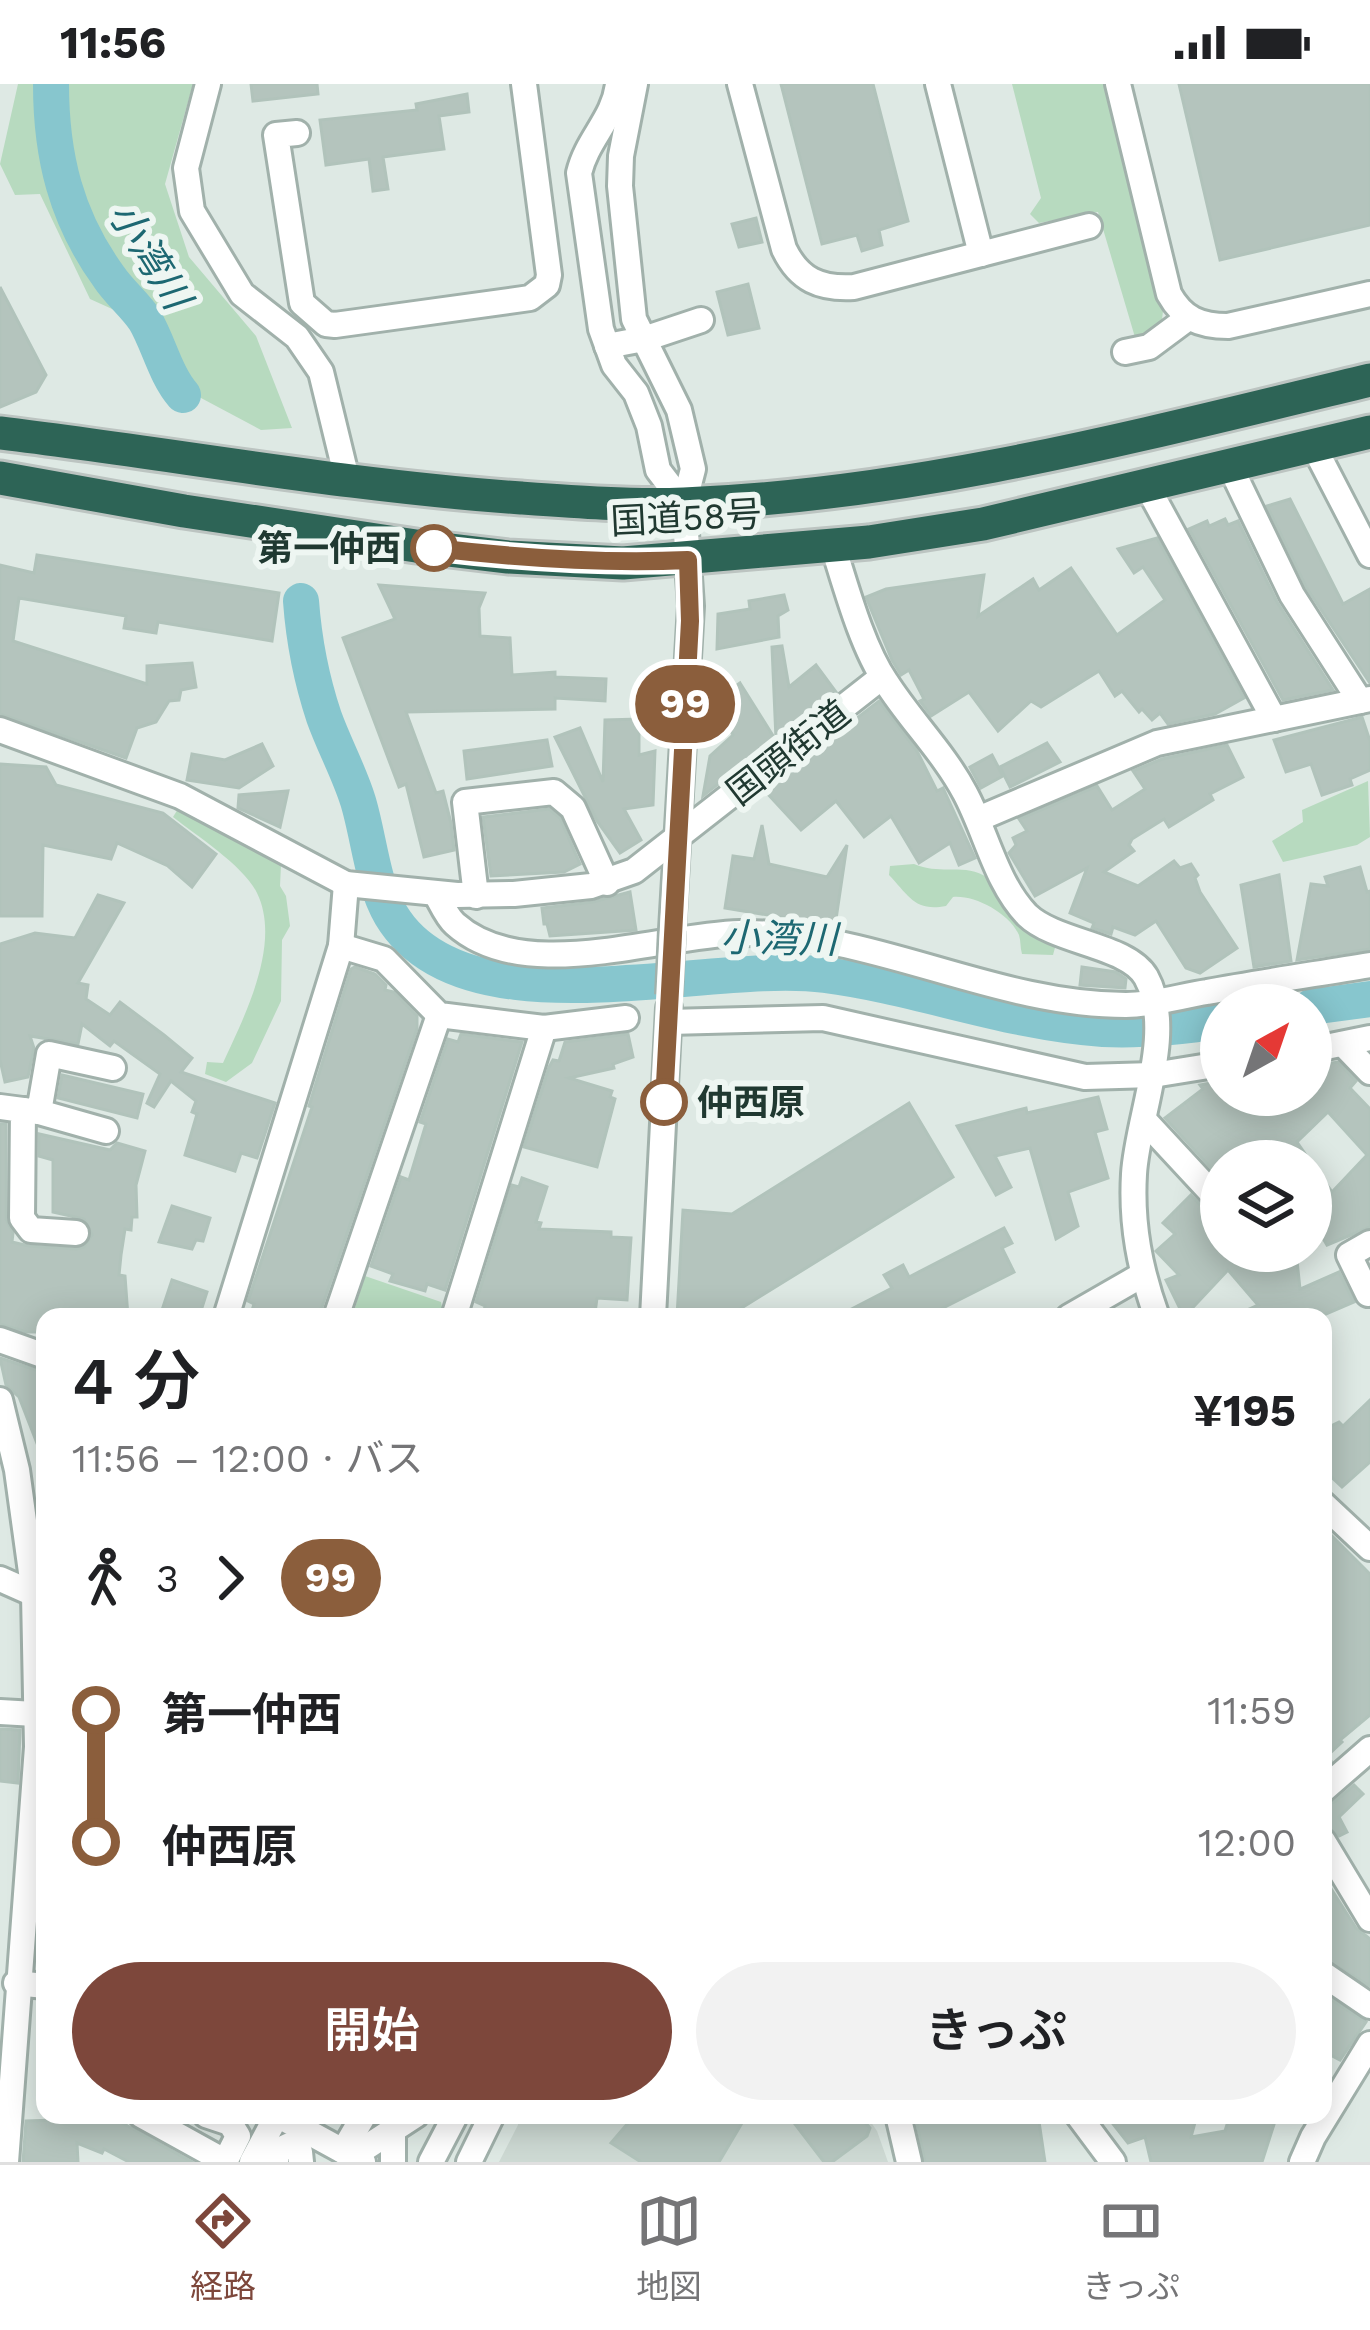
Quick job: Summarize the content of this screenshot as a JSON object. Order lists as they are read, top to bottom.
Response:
{
  "streets": {
    "highway": ["国道58号"],
    "street": ["国頭街道"]
  },
  "water": ["小湾川"],
  "places": ["第一仲西", "仲西原"],
  "lines": ["bus line 99"],
  "north": "top right",
  "page": {
    "status": "11:56",
    "on_map": "99",
    "heading": ["4 分", "11:56 – 12:00 · バス", "¥195"],
    "legs": ["3", "99"],
    "list": [
      {
        "name": "第一仲西",
        "value": "11:59"
      },
      {
        "name": "仲西原",
        "value": "12:00"
      }
    ],
    "buttons": ["開始", "きっぷ"],
    "tabs": ["経路", "地図", "きっぷ"]
  }
}
